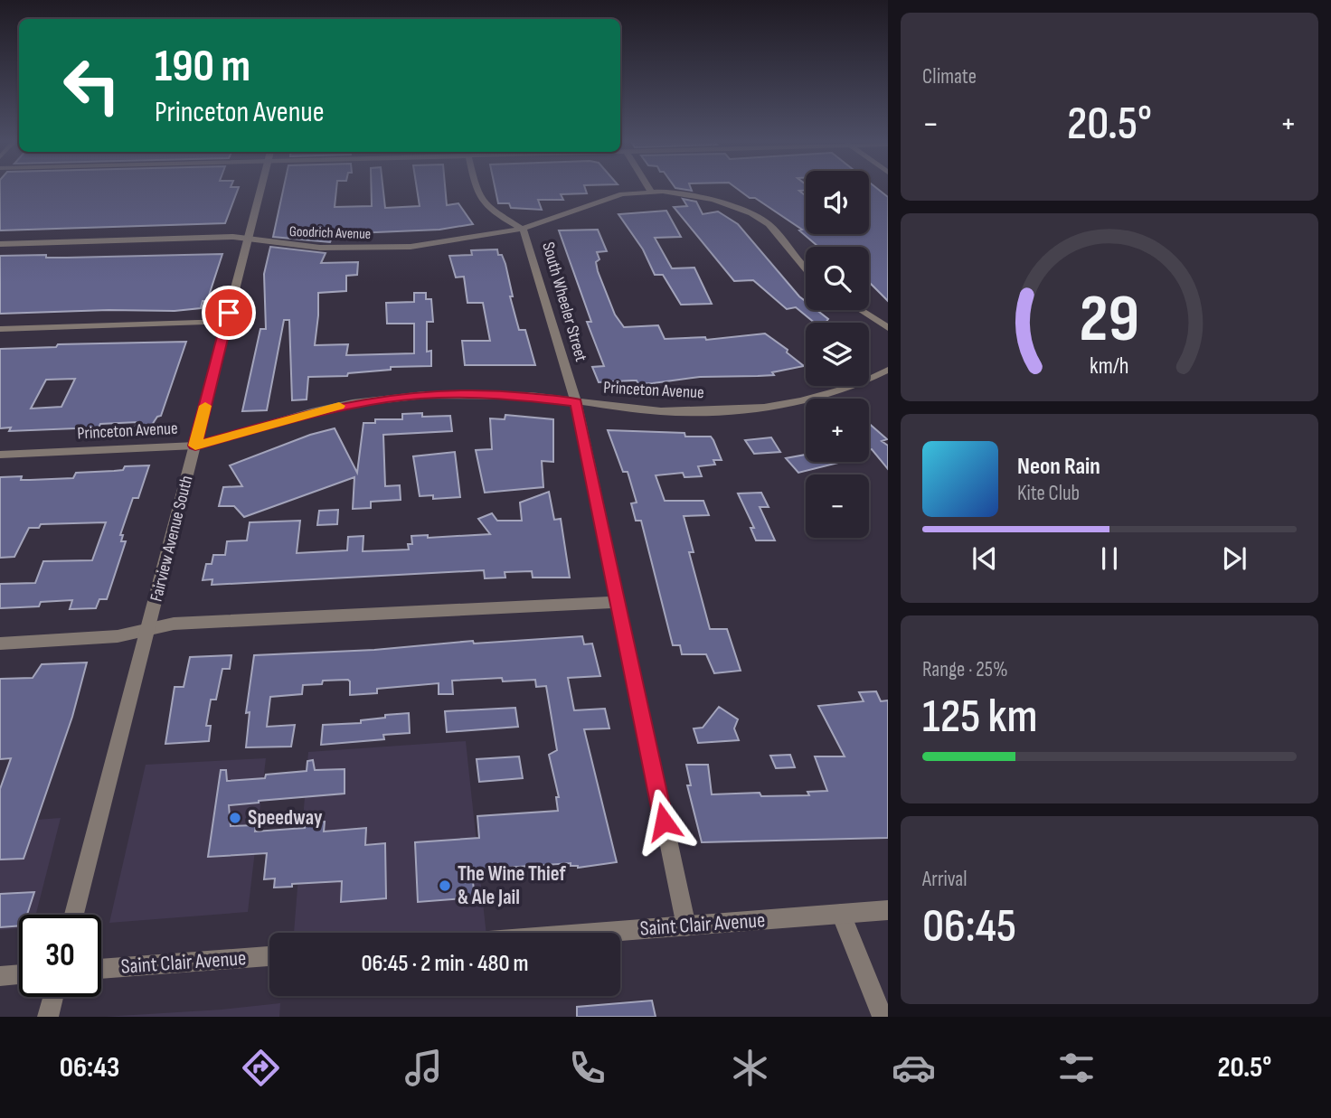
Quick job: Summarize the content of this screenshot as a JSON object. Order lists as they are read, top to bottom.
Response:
{
  "streets": {
    "street": [
      "Goodrich Avenue",
      "South Wheeler Street",
      "Princeton Avenue",
      "Fairview Avenue South",
      "Saint Clair Avenue"
    ]
  },
  "crossings": [
    ["Goodrich Avenue", "South Wheeler Street"],
    ["Goodrich Avenue", "Fairview Avenue South"],
    ["South Wheeler Street", "Princeton Avenue"],
    ["South Wheeler Street", "Saint Clair Avenue"],
    ["Princeton Avenue", "Fairview Avenue South"]
  ],
  "places": ["Speedway", "The Wine Thief & Ale Jail"],
  "page": {
    "tile": [
      "Climate",
      ["Range · 25%", "125 km"],
      ["Arrival", "06:45"]
    ],
    "turn": ["190 m", "Princeton Avenue"],
    "heat": ["−", "20.5°", "+"],
    "map_buttons": ["+", "−"],
    "song": ["Neon Rain", "Kite Club"],
    "limit": "30",
    "trip": "06:45 · 2 min · 480 m",
    "tabs": ["06:43", "20.5°"],
    "gauge": ["29", "km/h"]
  }
}
